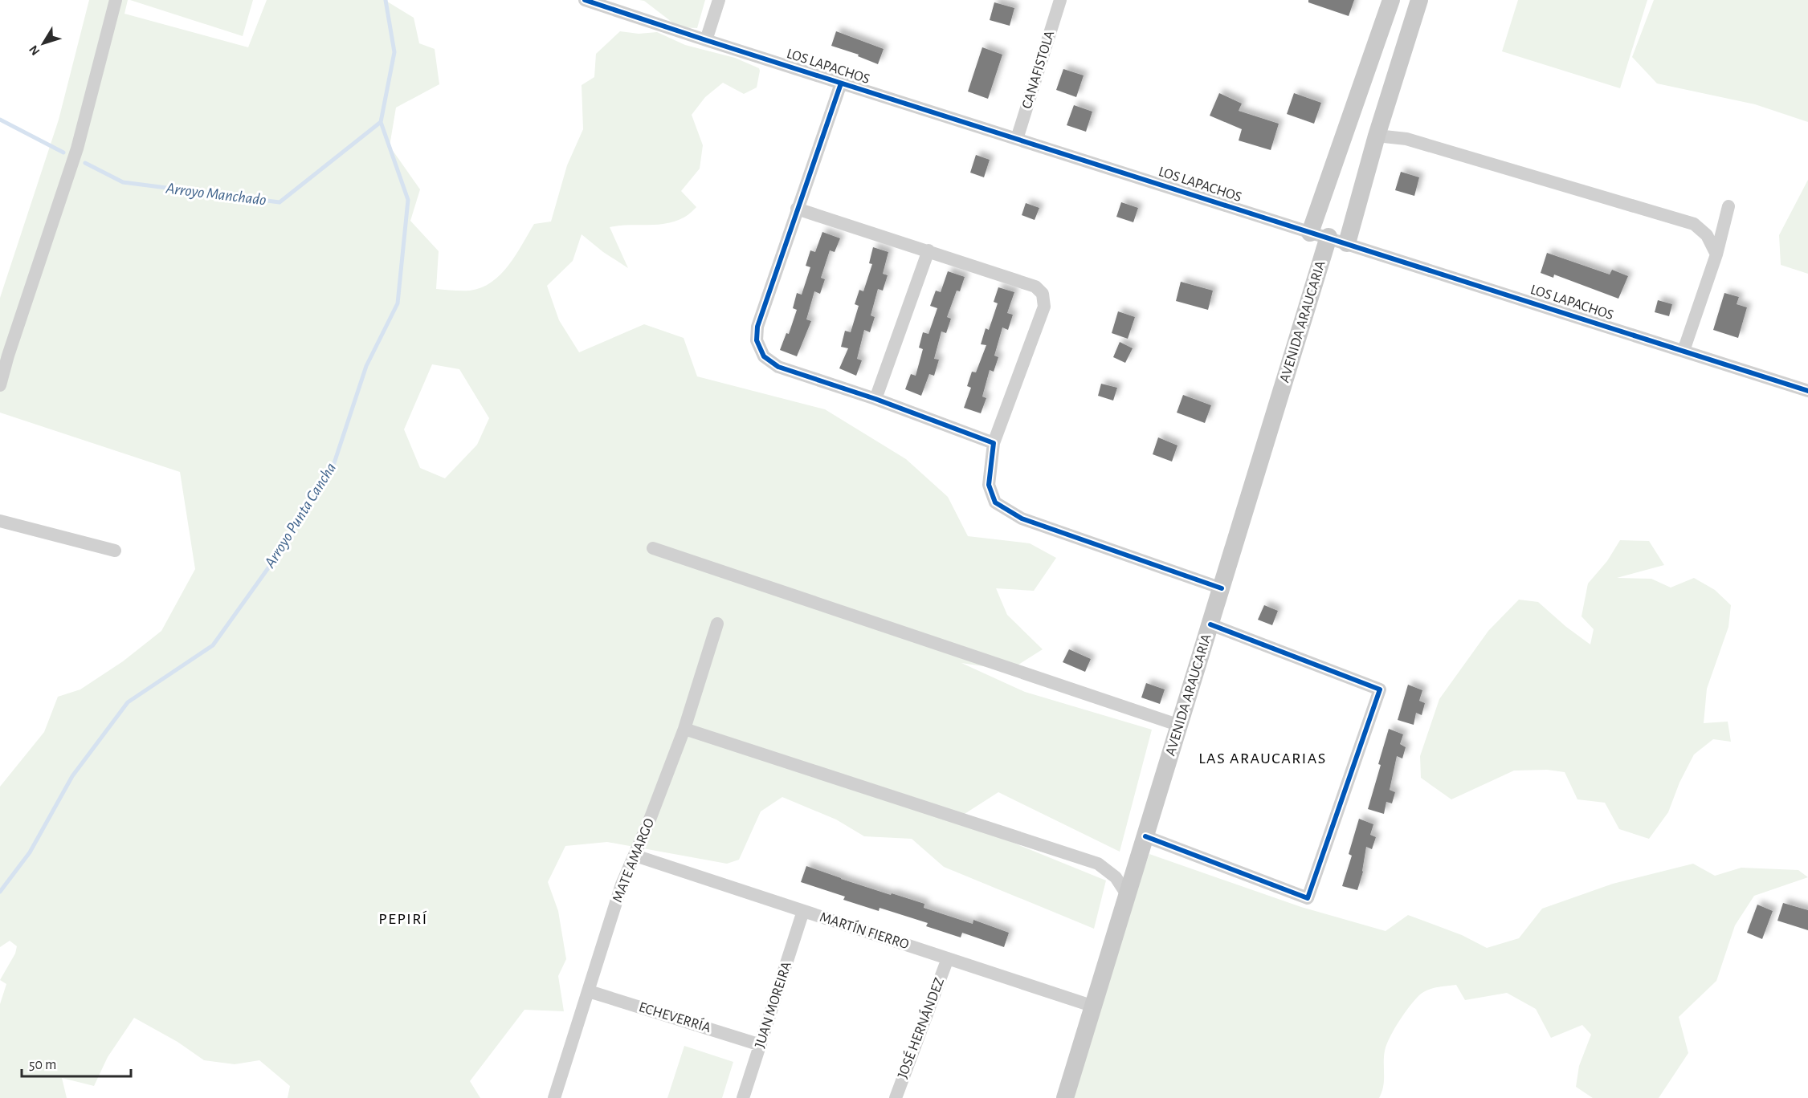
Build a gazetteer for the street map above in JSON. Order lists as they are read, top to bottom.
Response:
{
  "streets": {
    "main road": ["AVENIDA ARAUCARIA"],
    "street": [
      "LOS LAPACHOS",
      "CANAFISTOLA",
      "MATE AMARGO",
      "MARTÍN FIERRO",
      "JUAN MOREIRA",
      "ECHEVERRÍA",
      "JOSÉ HERNÁNDEZ"
    ]
  },
  "crossings": [
    ["LOS LAPACHOS", "CANAFISTOLA"],
    ["LOS LAPACHOS", "AVENIDA ARAUCARIA"],
    ["AVENIDA ARAUCARIA", "MARTÍN FIERRO"],
    ["MATE AMARGO", "MARTÍN FIERRO"],
    ["MATE AMARGO", "ECHEVERRÍA"],
    ["MARTÍN FIERRO", "JUAN MOREIRA"],
    ["MARTÍN FIERRO", "JOSÉ HERNÁNDEZ"],
    ["JUAN MOREIRA", "ECHEVERRÍA"]
  ],
  "districts": ["LAS ARAUCARIAS", "PEPIRÍ"],
  "water": ["Arroyo Manchado", "Arroyo Punta Cancha"],
  "scale_bar": "50 m",
  "north": "bottom left"
}
